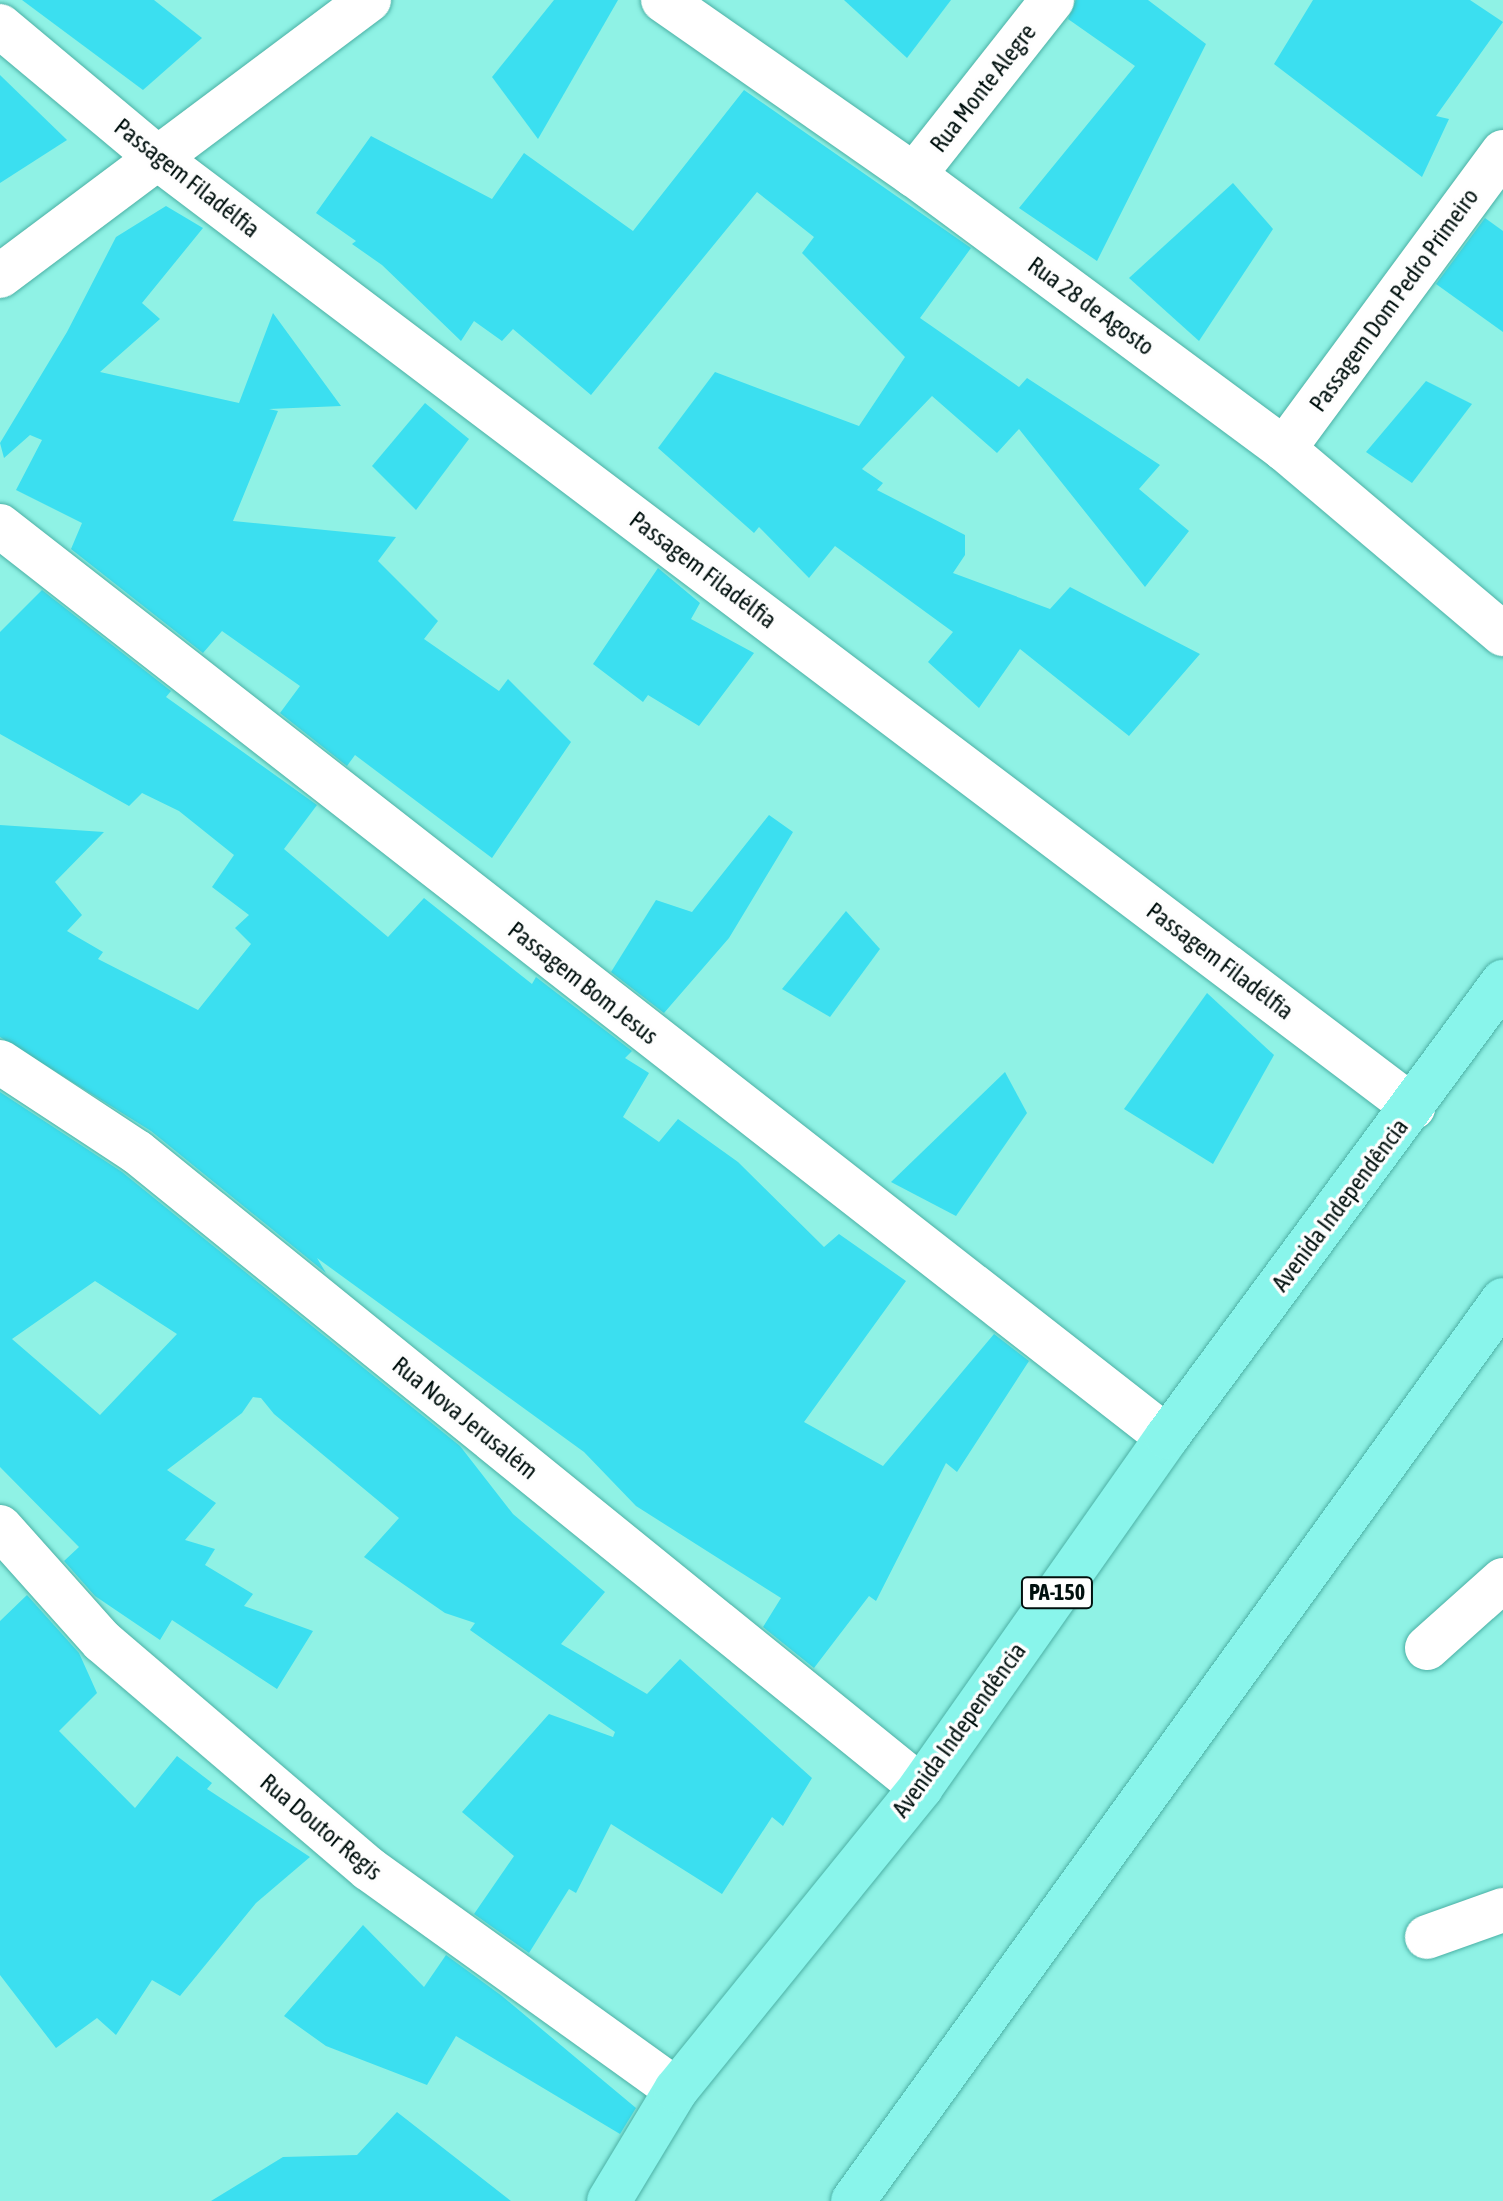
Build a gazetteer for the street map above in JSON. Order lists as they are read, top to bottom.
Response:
{
  "streets": {
    "main road": ["Avenida Independência", "PA-150"],
    "street": [
      "Rua Monte Alegre",
      "Passagem Filadélfia",
      "Passagem Dom Pedro Primeiro",
      "Rua 28 de Agosto",
      "Passagem Bom Jesus",
      "Rua Nova Jerusalém",
      "Rua Doutor Regis"
    ]
  },
  "crossings": [
    ["Rua Monte Alegre", "Rua 28 de Agosto"],
    ["Passagem Filadélfia", "Avenida Independência"],
    ["Passagem Dom Pedro Primeiro", "Rua 28 de Agosto"],
    ["Passagem Bom Jesus", "Avenida Independência"],
    ["Avenida Independência", "Rua Nova Jerusalém"],
    ["Avenida Independência", "Rua Doutor Regis"]
  ]
}
